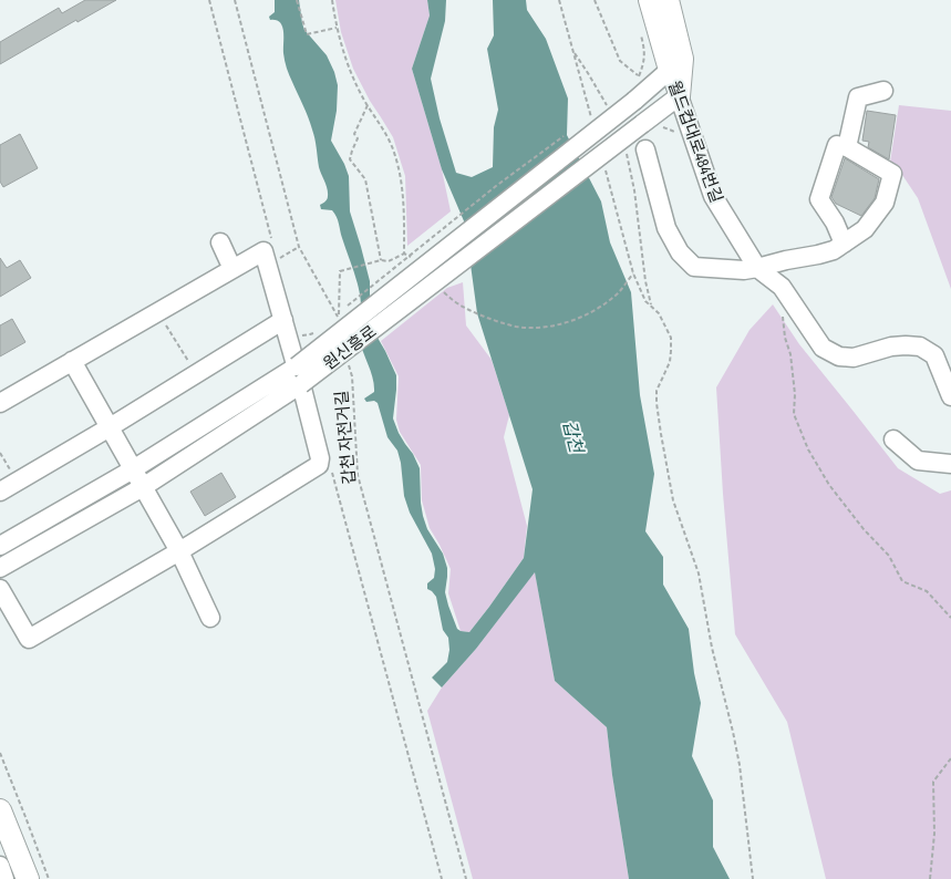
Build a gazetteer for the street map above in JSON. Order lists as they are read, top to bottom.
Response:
{
  "streets": {
    "street": ["월드컵대로484번길", "원신흥로"],
    "path": ["갑천 자전거길"]
  },
  "crossings": [
    ["월드컵대로484번길", "원신흥로"]
  ],
  "water": ["갑천"]
}
